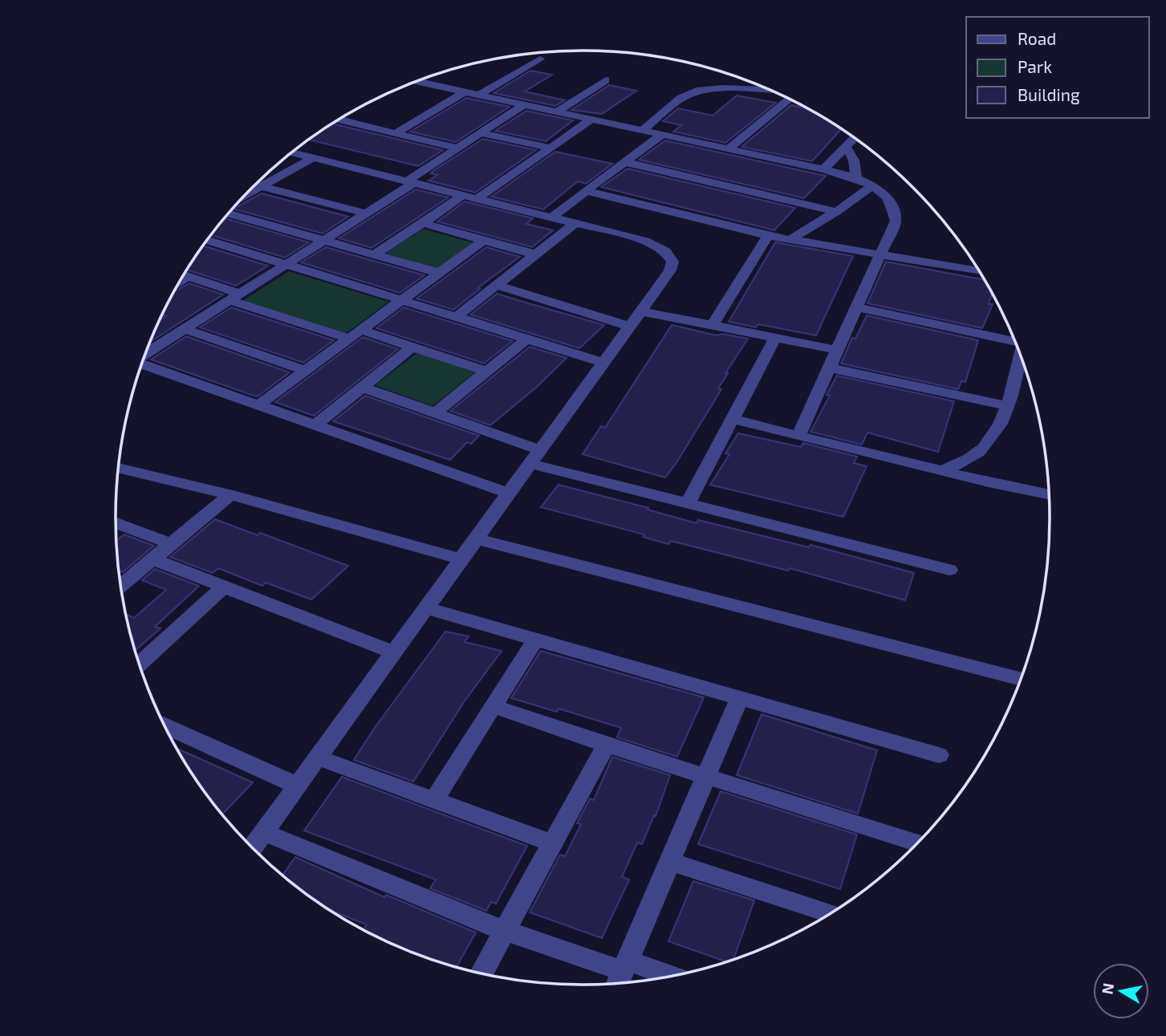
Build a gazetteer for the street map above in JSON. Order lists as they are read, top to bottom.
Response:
{
  "legend": ["Road", "Park", "Building"],
  "north": "left"
}
